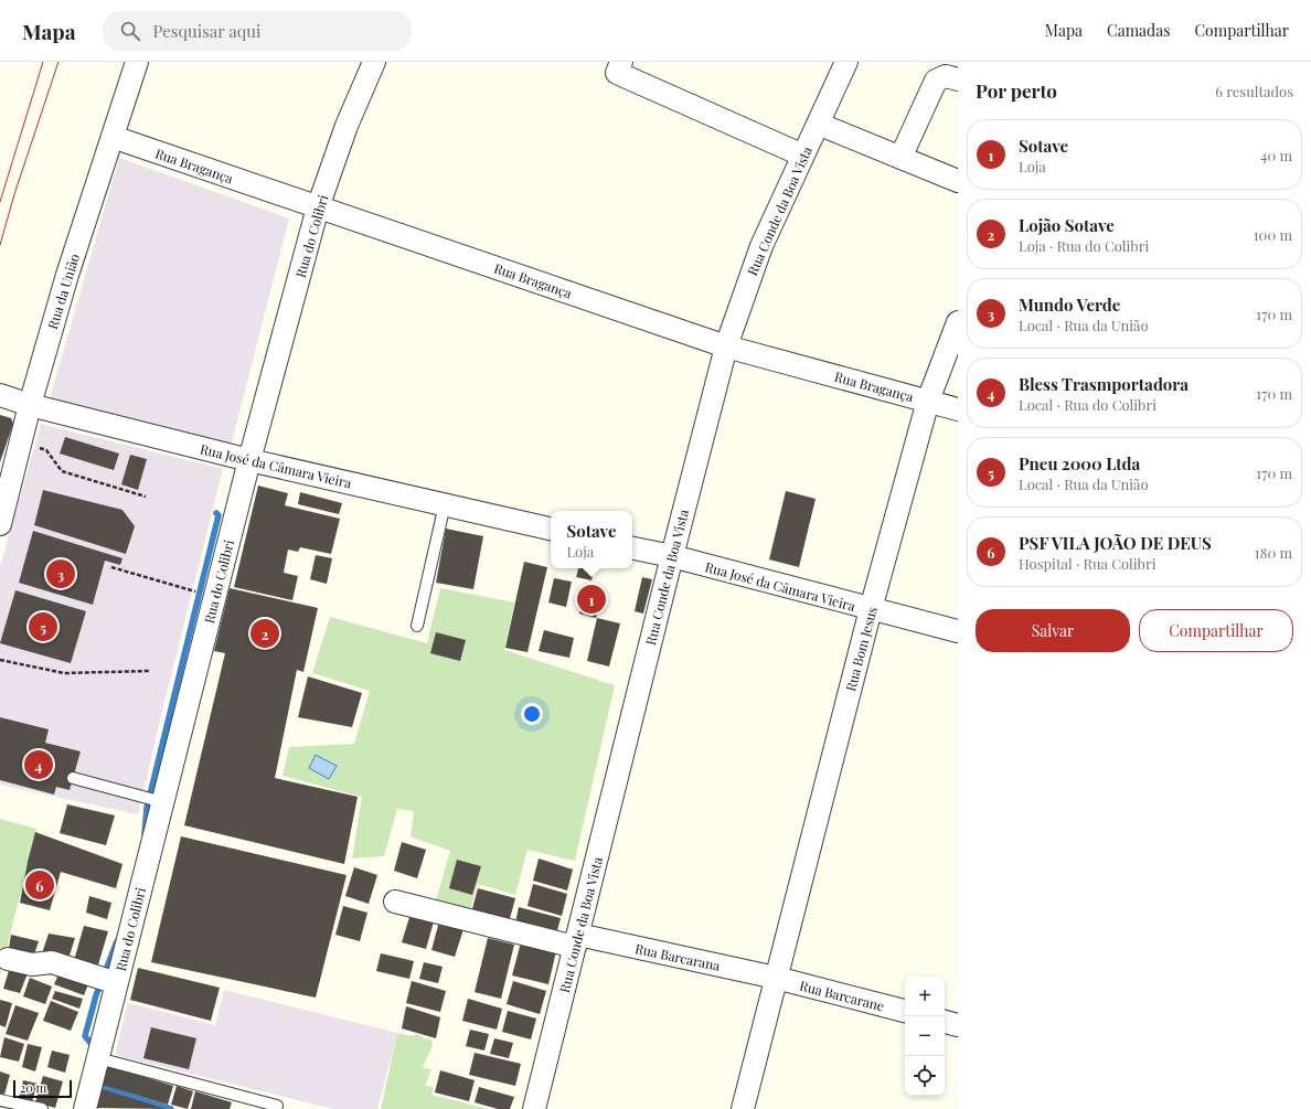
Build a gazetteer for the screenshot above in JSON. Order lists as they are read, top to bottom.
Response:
{
  "streets": {
    "street": [
      "Rua Bragança",
      "Rua Conde da Boa Vista",
      "Rua do Colibri",
      "Rua da União",
      "Rua José da Câmara Vieira",
      "Rua Bom Jesus",
      "Rua Barcarana",
      "Rua Barcarane"
    ]
  },
  "crossings": [
    ["Rua Bragança", "Rua Conde da Boa Vista"],
    ["Rua Bragança", "Rua do Colibri"],
    ["Rua Bragança", "Rua da União"],
    ["Rua Bragança", "Rua Bom Jesus"],
    ["Rua Conde da Boa Vista", "Rua José da Câmara Vieira"],
    ["Rua Conde da Boa Vista", "Rua Barcarana"],
    ["Rua do Colibri", "Rua José da Câmara Vieira"],
    ["Rua da União", "Rua José da Câmara Vieira"],
    ["Rua José da Câmara Vieira", "Rua Bom Jesus"],
    ["Rua Bom Jesus", "Rua Barcarana"],
    ["Rua Bom Jesus", "Rua Barcarane"],
    ["Rua Barcarana", "Rua Barcarane"]
  ],
  "scale_bar": "20 m",
  "page": {
    "header": "Mapa",
    "search": "Pesquisar aqui",
    "nav": ["Mapa", "Camadas", "Compartilhar"],
    "heading": ["Por perto", "6 resultados"],
    "list": [
      {
        "mark": "1",
        "name": "Sotave",
        "note": "Loja",
        "value": "40 m"
      },
      {
        "mark": "2",
        "name": "Lojão Sotave",
        "note": "Loja · Rua do Colibri",
        "value": "100 m"
      },
      {
        "mark": "3",
        "name": "Mundo Verde",
        "note": "Local · Rua da União",
        "value": "170 m"
      },
      {
        "mark": "4",
        "name": "Bless Trasmportadora",
        "note": "Local · Rua do Colibri",
        "value": "170 m"
      },
      {
        "mark": "5",
        "name": "Pneu 2000 Ltda",
        "note": "Local · Rua da União",
        "value": "170 m"
      },
      {
        "mark": "6",
        "name": "PSF VILA JOÃO DE DEUS",
        "note": "Hospital · Rua Colibri",
        "value": "180 m"
      }
    ],
    "popup": ["Sotave", "Loja"],
    "pins": [
      "3",
      "1",
      "5",
      "2",
      "4",
      "6"
    ],
    "buttons": ["Salvar", "Compartilhar"],
    "map_buttons": ["+", "−"],
    "scale": "20 m"
  }
}
